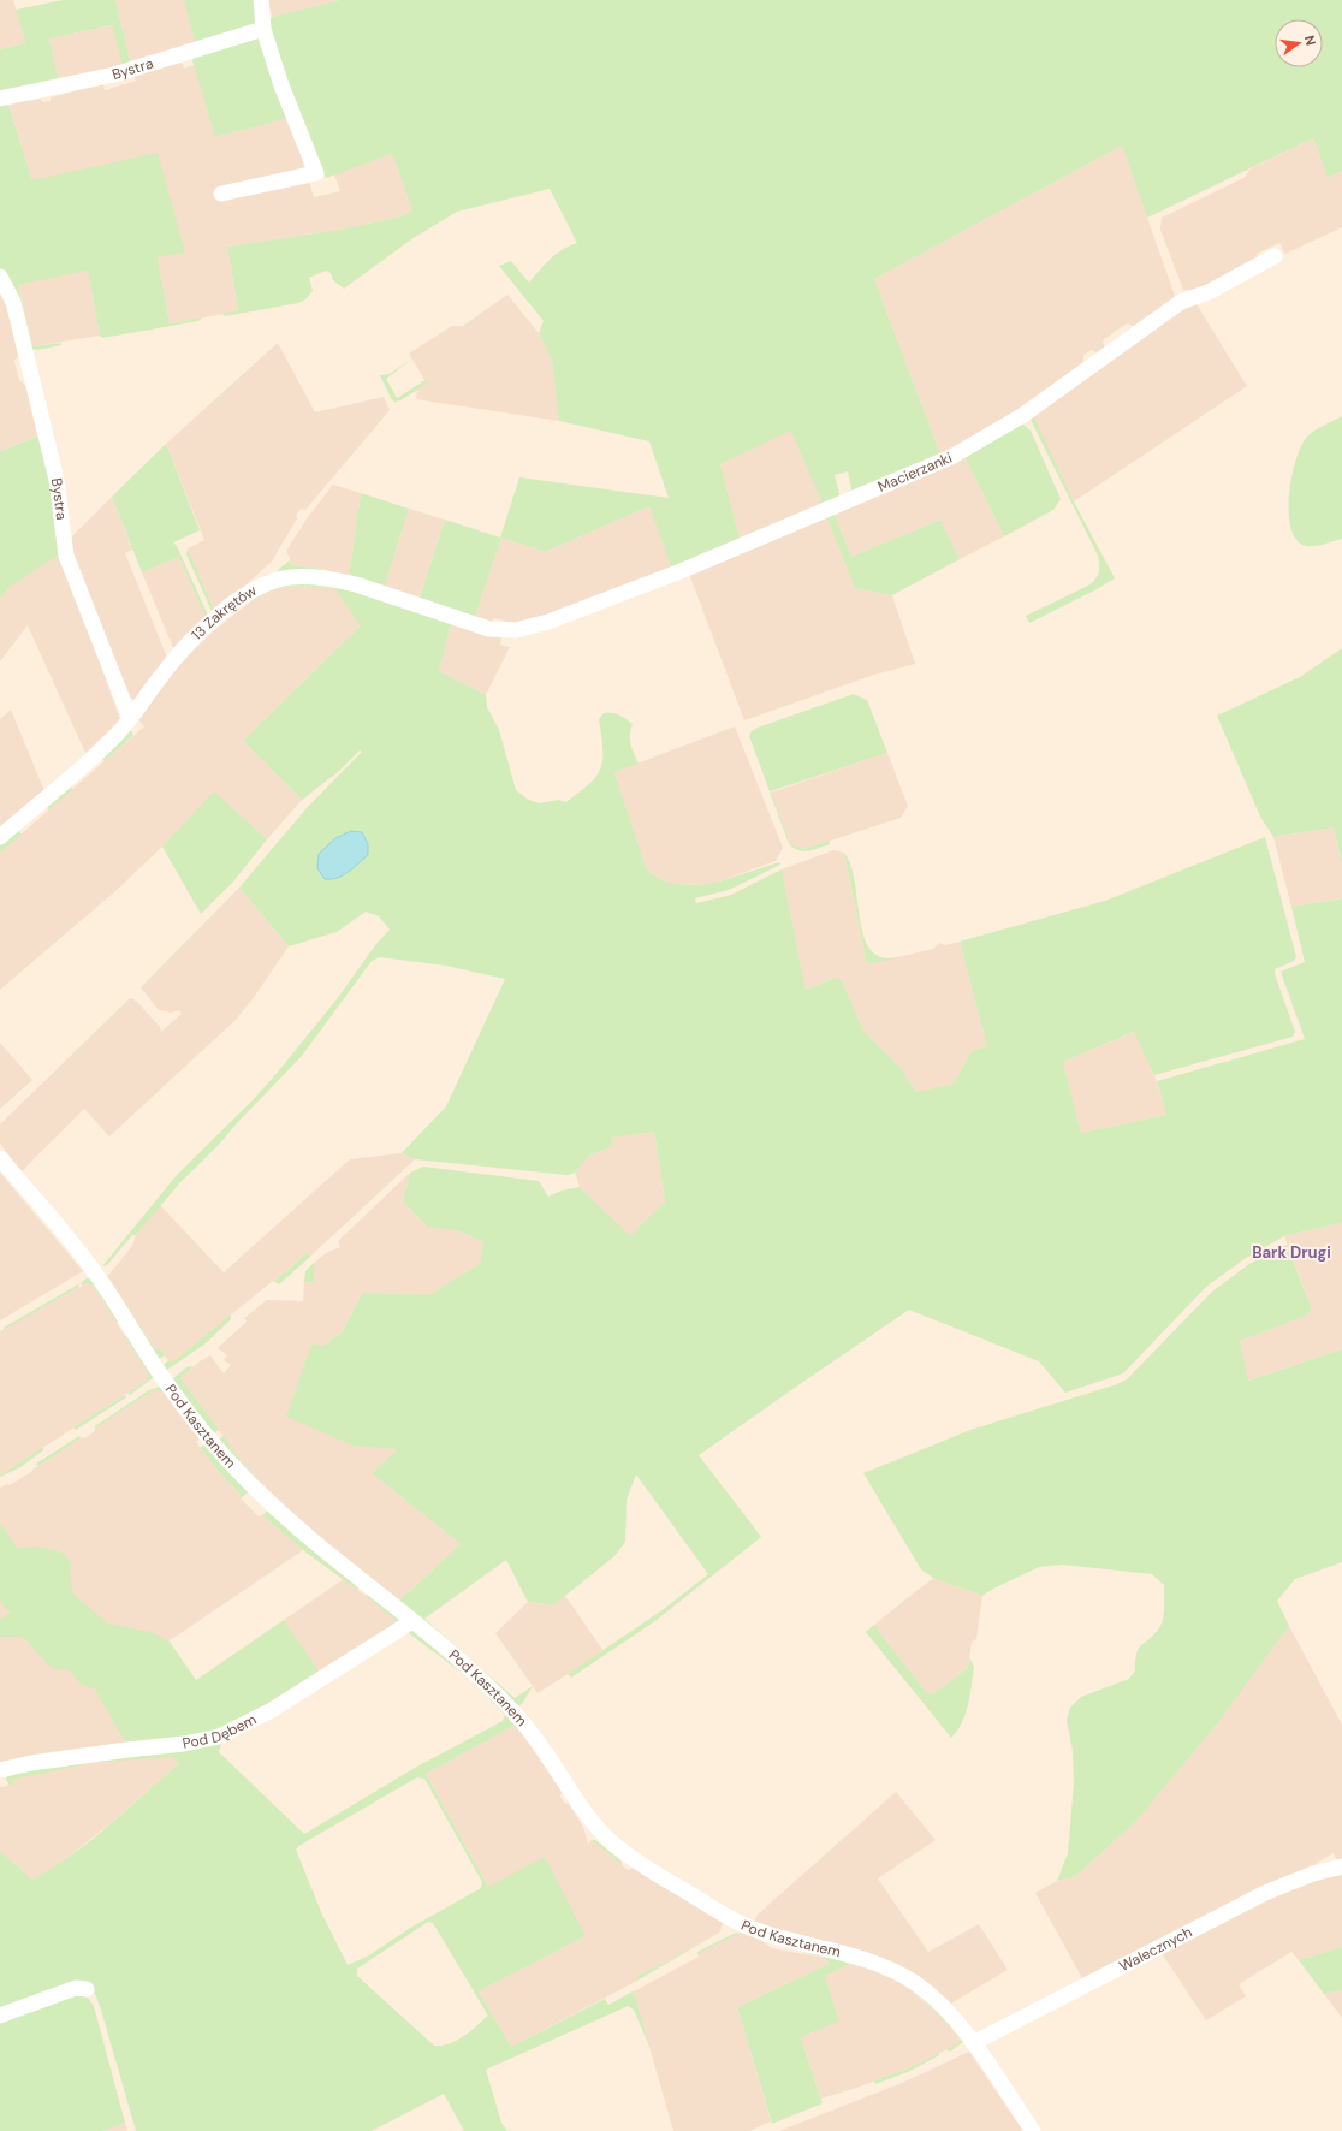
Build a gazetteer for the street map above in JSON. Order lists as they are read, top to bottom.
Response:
{
  "streets": {
    "street": [
      "Bystra",
      "Macierzanki",
      "13 Zakrętów",
      "Pod Kasztanem",
      "Pod Dębem",
      "Walecznych"
    ]
  },
  "crossings": [
    ["Bystra", "13 Zakrętów"],
    ["Macierzanki", "13 Zakrętów"],
    ["Pod Kasztanem", "Pod Dębem"],
    ["Pod Kasztanem", "Walecznych"]
  ],
  "districts": ["Bark Drugi"],
  "north": "right"
}
